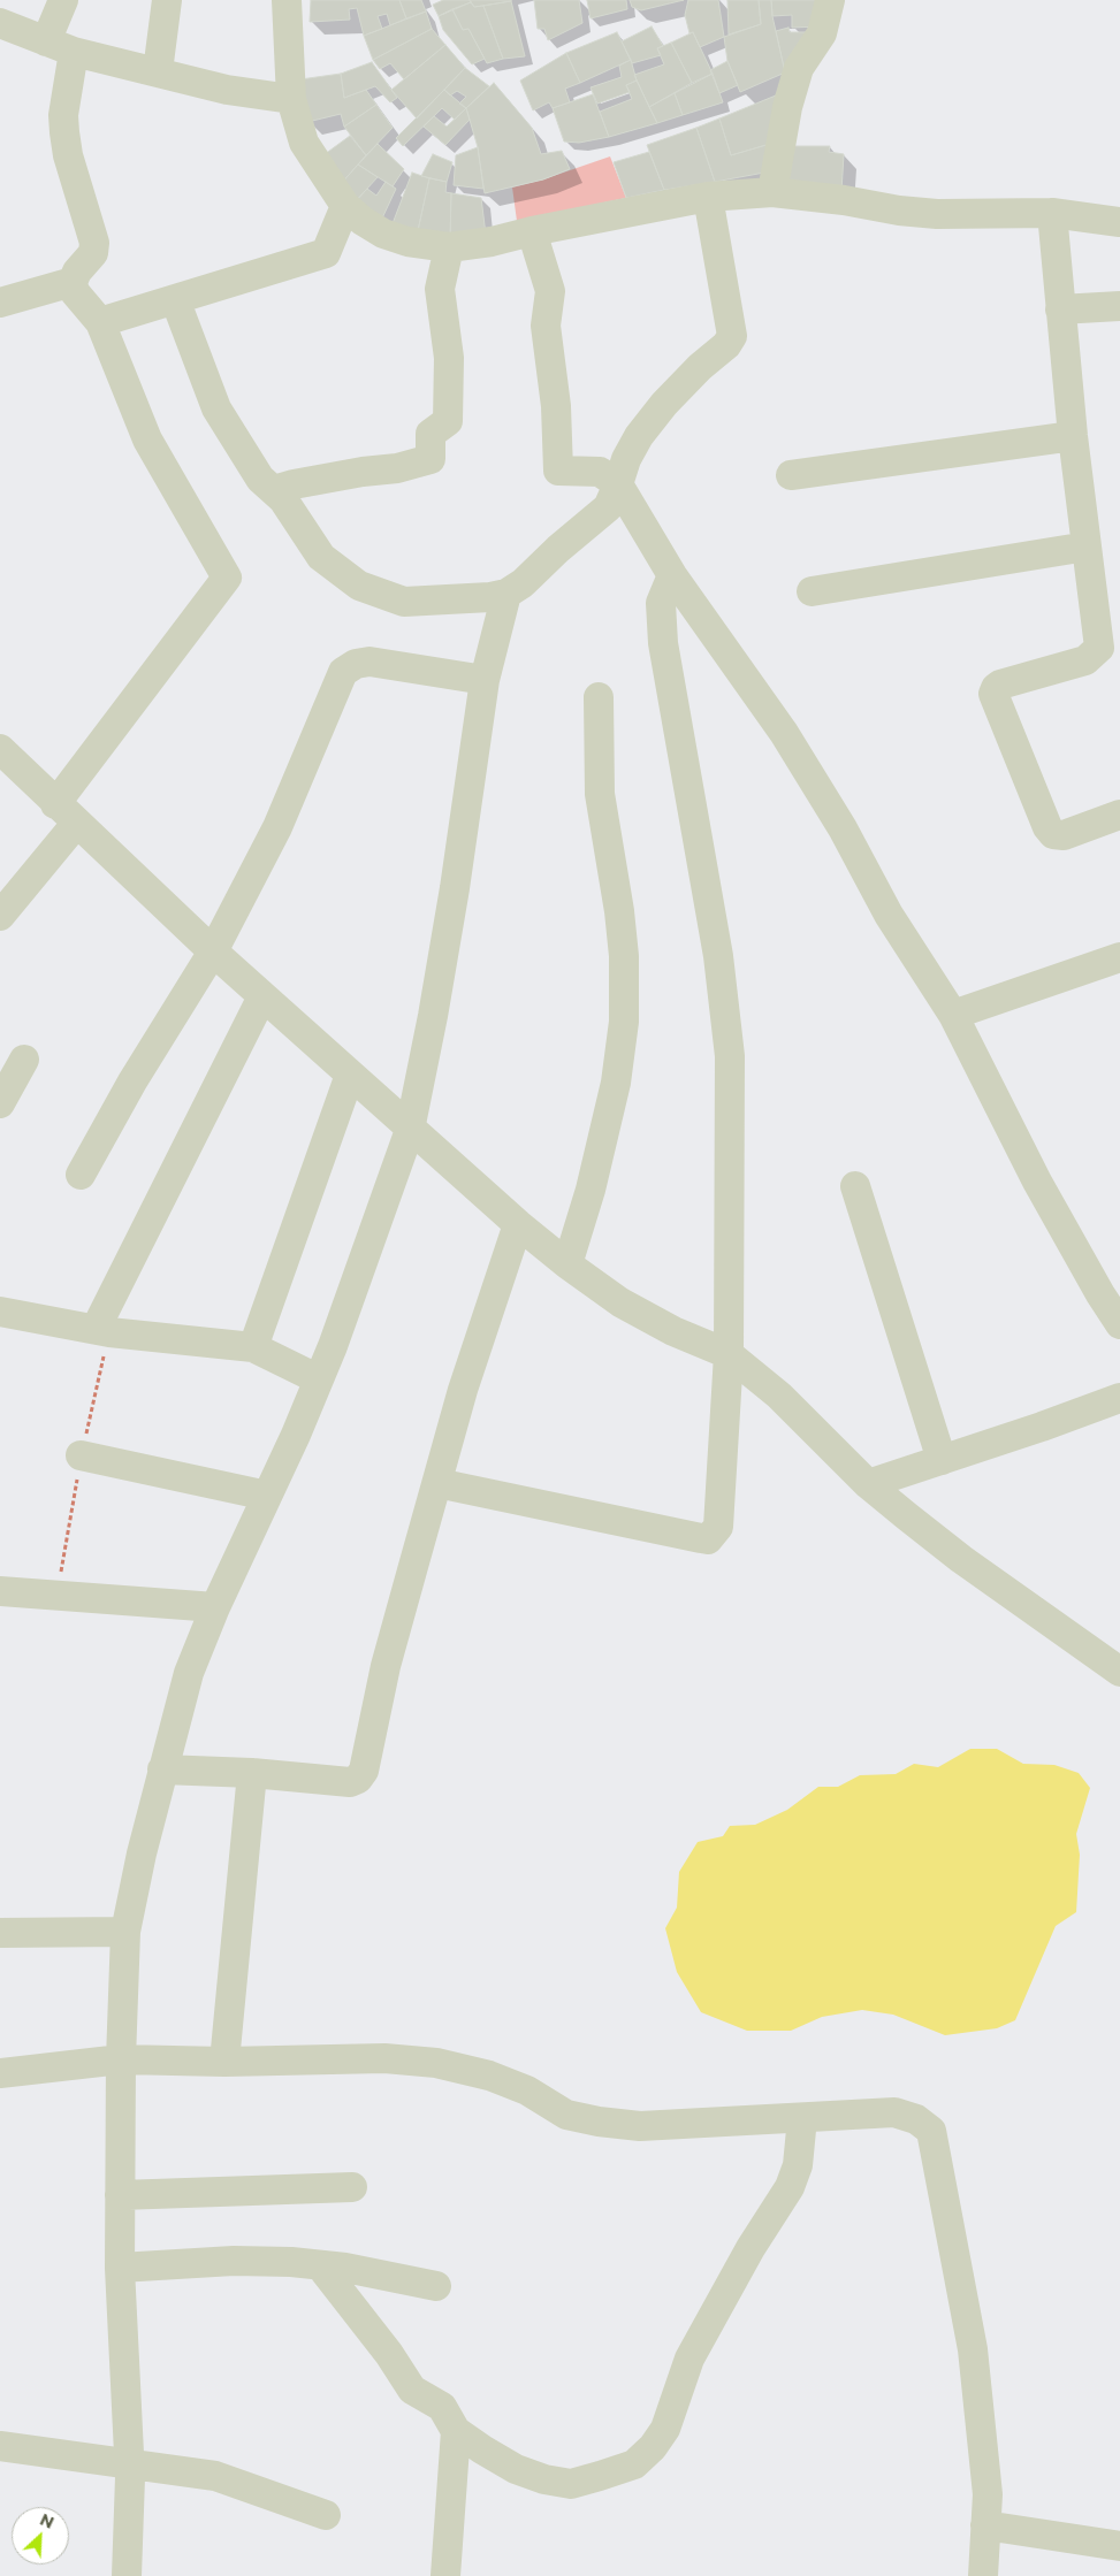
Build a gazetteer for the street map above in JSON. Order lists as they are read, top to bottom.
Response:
{
  "north": "top right"
}
